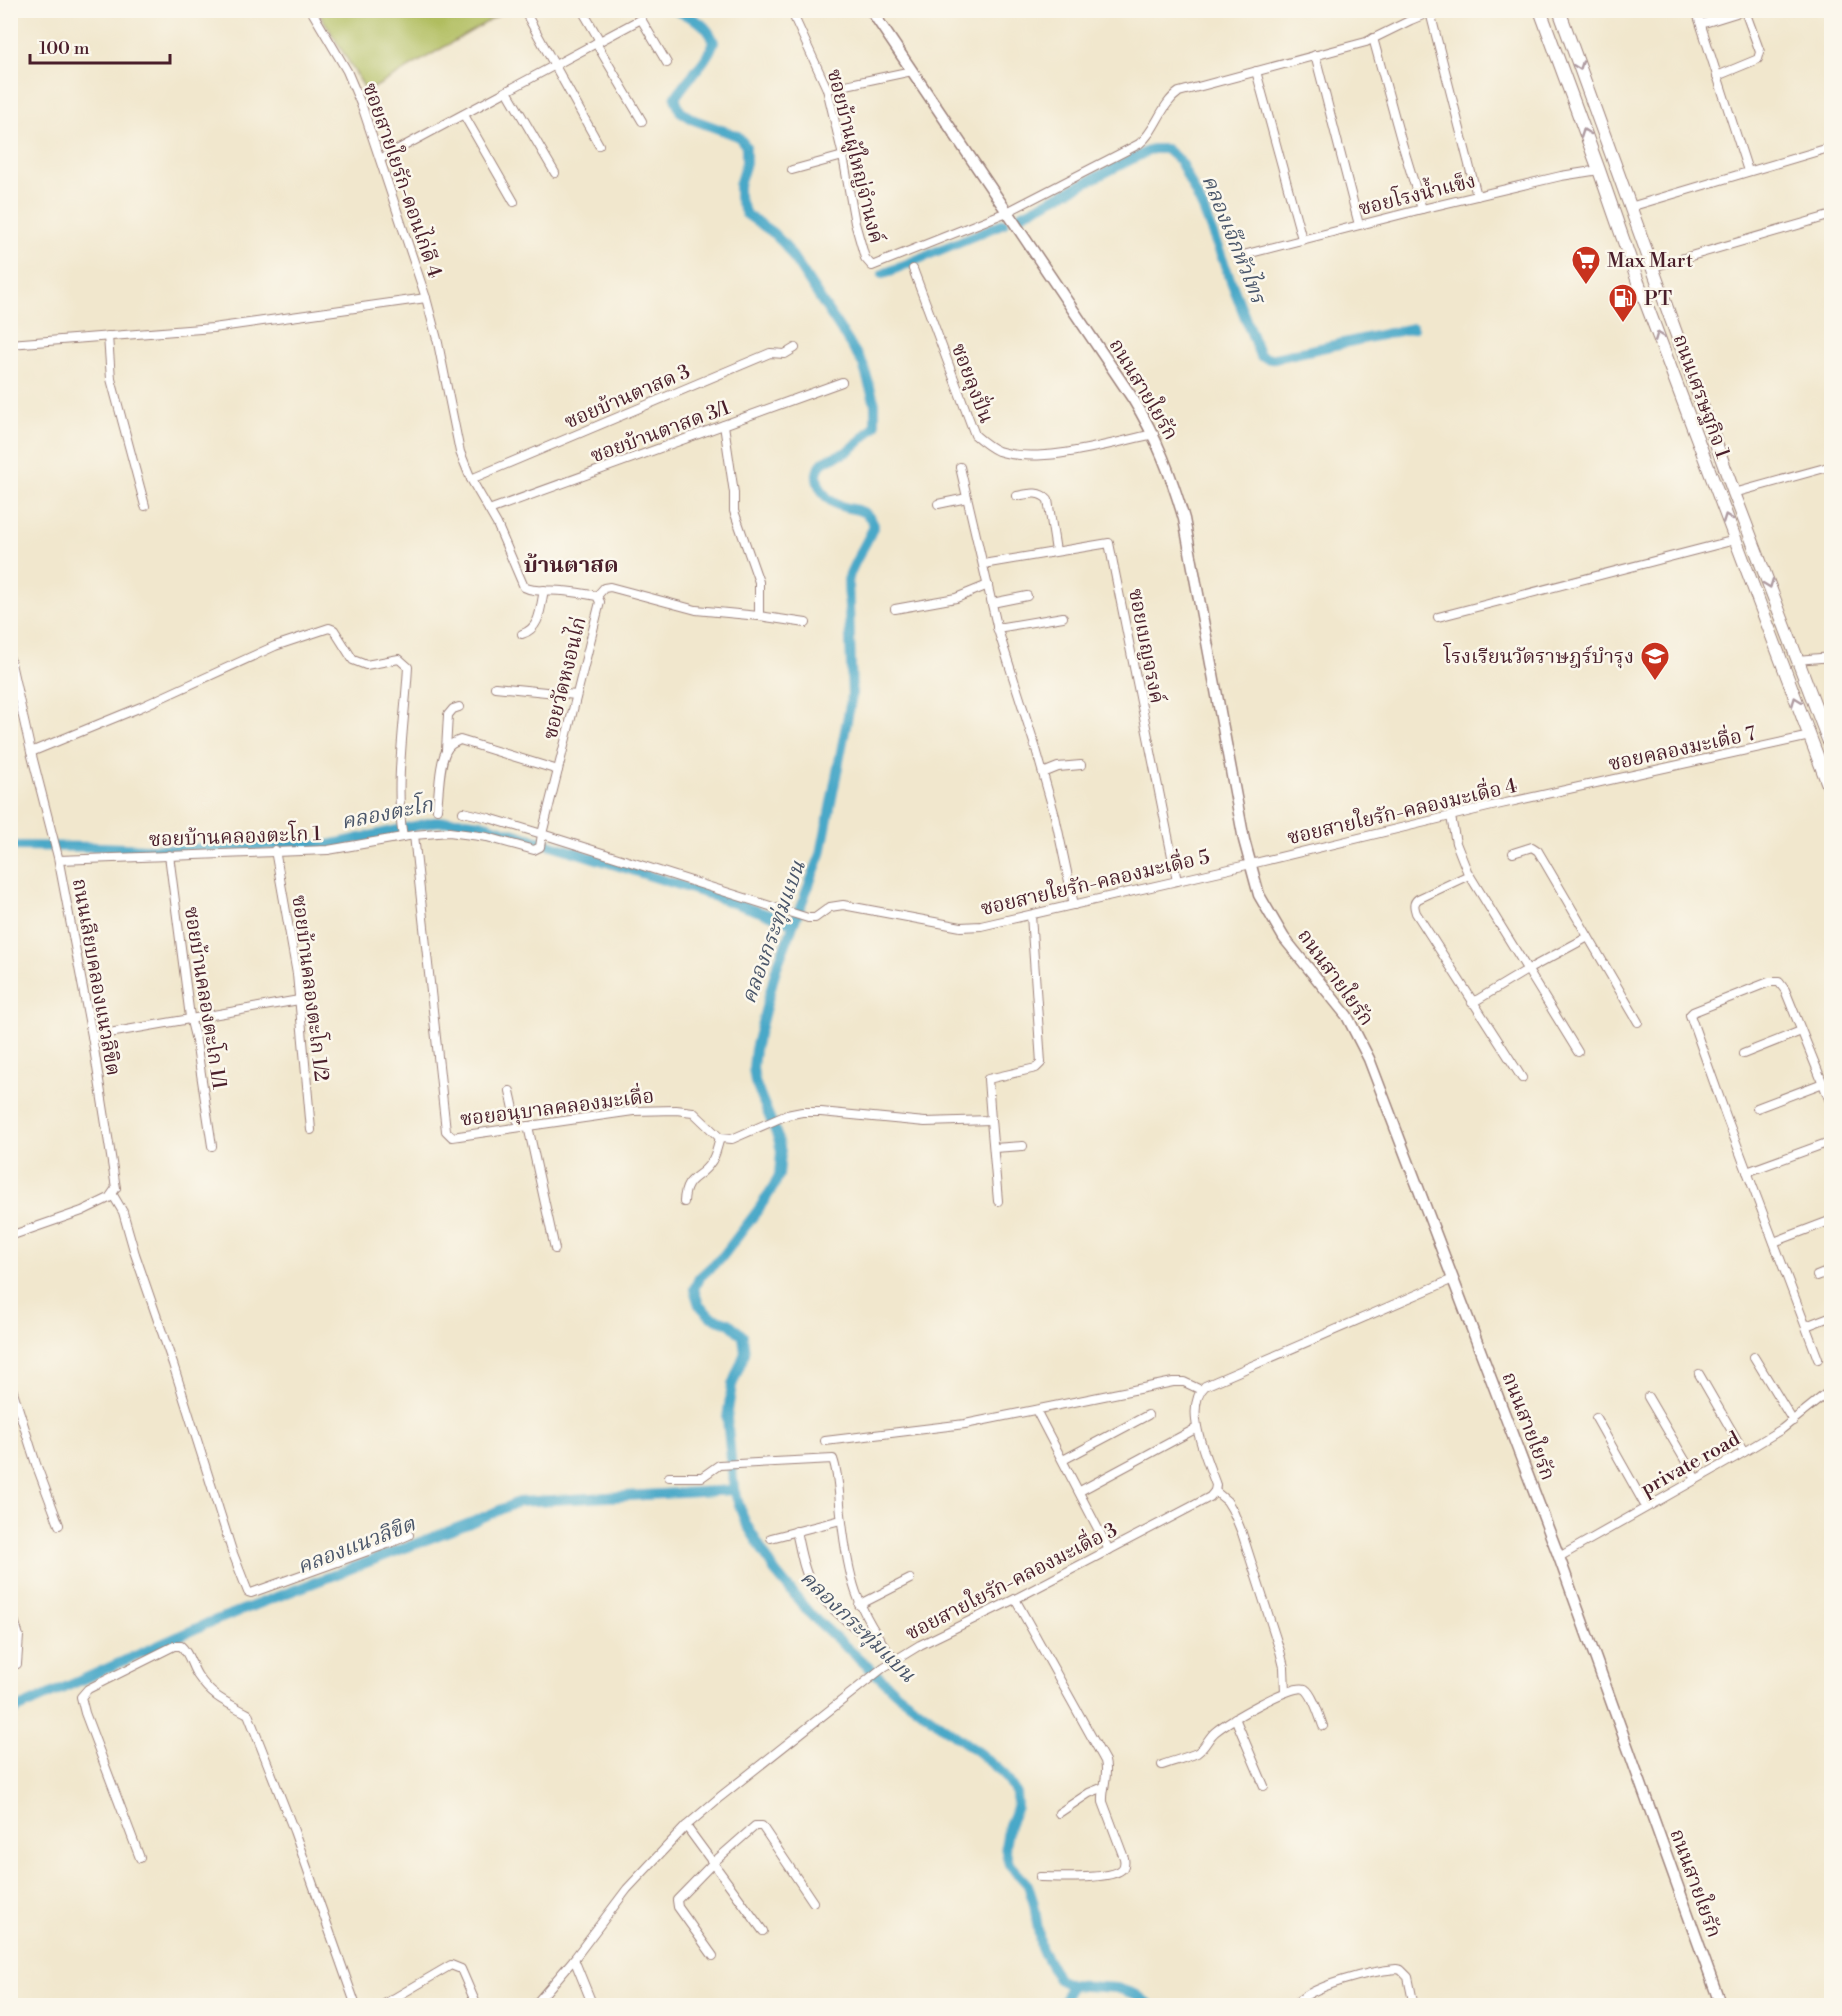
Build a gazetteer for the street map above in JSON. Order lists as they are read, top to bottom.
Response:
{
  "streets": {
    "main road": ["ถนนเศรษฐกิจ 1"],
    "street": [
      "ซอยบ้านผู้ใหญ่จำนงค์",
      "ซอยสายใยรัก-ดอนไก่ดี 4",
      "ซอยโรงน้ำแข็ง",
      "ซอยลุงปั่น",
      "ถนนสายใยรัก",
      "ซอยบ้านตาสด 3",
      "ซอยบ้านตาสด 3/1",
      "ซอยเบญจรงค์",
      "ซอยวัดหงอนไก่",
      "ซอยคลองมะเดื่อ 7",
      "ซอยสายใยรัก-คลองมะเดื่อ 4",
      "ซอยบ้านคลองตะโก 1",
      "ซอยสายใยรัก-คลองมะเดื่อ 5",
      "ถนนเลียบคลองแนวลิขิต",
      "ซอยบ้านคลองตะโก 1/2",
      "ซอยบ้านคลองตะโก 1/1",
      "ซอยอนุบาลคลองมะเดื่อ",
      "private road",
      "ซอยสายใยรัก-คลองมะเดื่อ 3"
    ]
  },
  "crossings": [
    ["ซอยบ้านผู้ใหญ่จำนงค์", "ถนนสายใยรัก"],
    ["ซอยสายใยรัก-ดอนไก่ดี 4", "ซอยวัดหงอนไก่"],
    ["ซอยโรงน้ำแข็ง", "ถนนเศรษฐกิจ 1"],
    ["ซอยลุงปั่น", "ถนนสายใยรัก"],
    ["ถนนสายใยรัก", "ซอยสายใยรัก-คลองมะเดื่อ 4"],
    ["ถนนสายใยรัก", "ซอยสายใยรัก-คลองมะเดื่อ 5"],
    ["ถนนสายใยรัก", "private road"],
    ["ซอยบ้านตาสด 3", "ซอยวัดหงอนไก่"],
    ["ถนนเศรษฐกิจ 1", "ซอยคลองมะเดื่อ 7"],
    ["ซอยบ้านตาสด 3/1", "ซอยวัดหงอนไก่"],
    ["ซอยเบญจรงค์", "ซอยสายใยรัก-คลองมะเดื่อ 5"],
    ["ซอยวัดหงอนไก่", "ซอยบ้านคลองตะโก 1"],
    ["ซอยวัดหงอนไก่", "ซอยสายใยรัก-คลองมะเดื่อ 5"],
    ["ซอยคลองมะเดื่อ 7", "ซอยสายใยรัก-คลองมะเดื่อ 4"],
    ["ซอยสายใยรัก-คลองมะเดื่อ 4", "ซอยสายใยรัก-คลองมะเดื่อ 5"],
    ["ซอยบ้านคลองตะโก 1", "ซอยสายใยรัก-คลองมะเดื่อ 5"],
    ["ซอยบ้านคลองตะโก 1", "ถนนเลียบคลองแนวลิขิต"],
    ["ซอยบ้านคลองตะโก 1", "ซอยบ้านคลองตะโก 1/2"],
    ["ซอยบ้านคลองตะโก 1", "ซอยบ้านคลองตะโก 1/1"],
    ["ซอยบ้านคลองตะโก 1", "ซอยอนุบาลคลองมะเดื่อ"]
  ],
  "districts": ["บ้านตาสด"],
  "water": [
    "คลองเจ๊กหัวไทร",
    "คลองตะโก",
    "คลองกระทุ่มแบน",
    "คลองแนวลิขิต"
  ],
  "places": {
    "supermarket": ["Max Mart"],
    "fuel station": ["PT"],
    "school or university": ["โรงเรียนวัดราษฎร์บํารุง"]
  },
  "scale_bar": "100 m"
}
